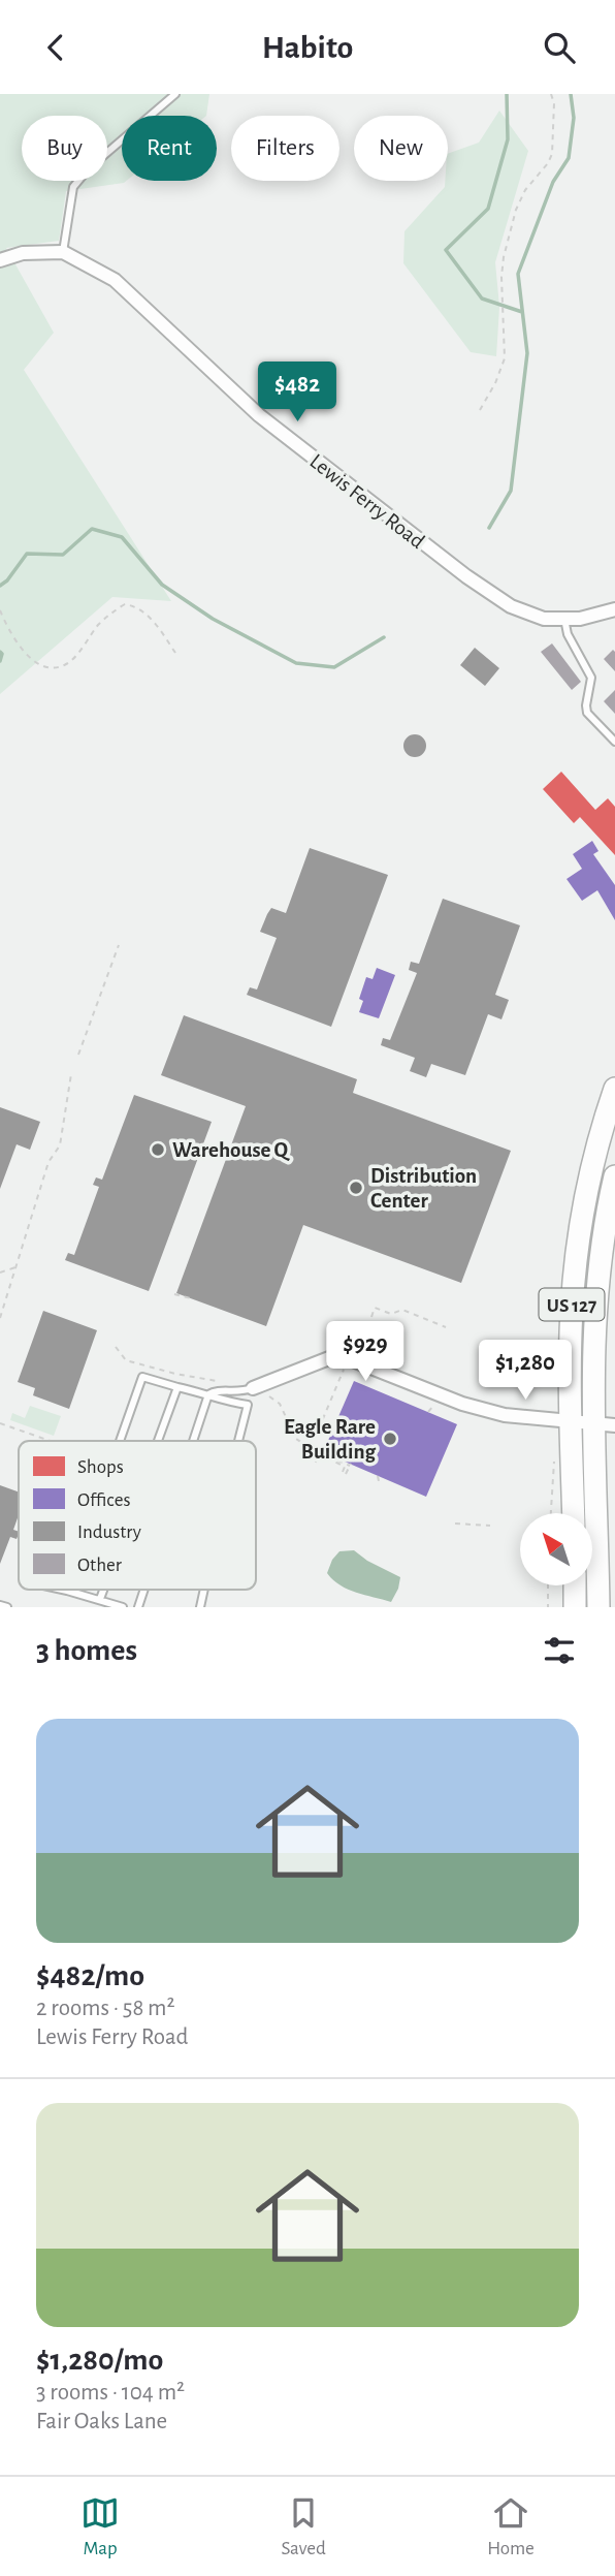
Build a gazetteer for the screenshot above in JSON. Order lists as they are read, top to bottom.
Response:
{
  "streets": {
    "highway": ["US 127"],
    "street": ["Lewis Ferry Road"]
  },
  "places": ["Warehouse Q", "Distribution Center", "Eagle Rare Building"],
  "legend": [
    "Shops",
    "Offices",
    "Industry",
    "Other"
  ],
  "north": "top left",
  "page": {
    "header": "Habito",
    "chip": [
      "Buy",
      "Rent",
      "Filters",
      "New"
    ],
    "price": ["$482", "$929", "$1,280"],
    "heading": "3 homes",
    "list": [
      {
        "name": "$482/mo",
        "note": "2 rooms · 58 m² · Lewis Ferry Road"
      },
      {
        "name": "$1,280/mo",
        "note": "3 rooms · 104 m² · Fair Oaks Lane"
      }
    ],
    "tabs": ["Map", "Saved", "Home"]
  }
}
